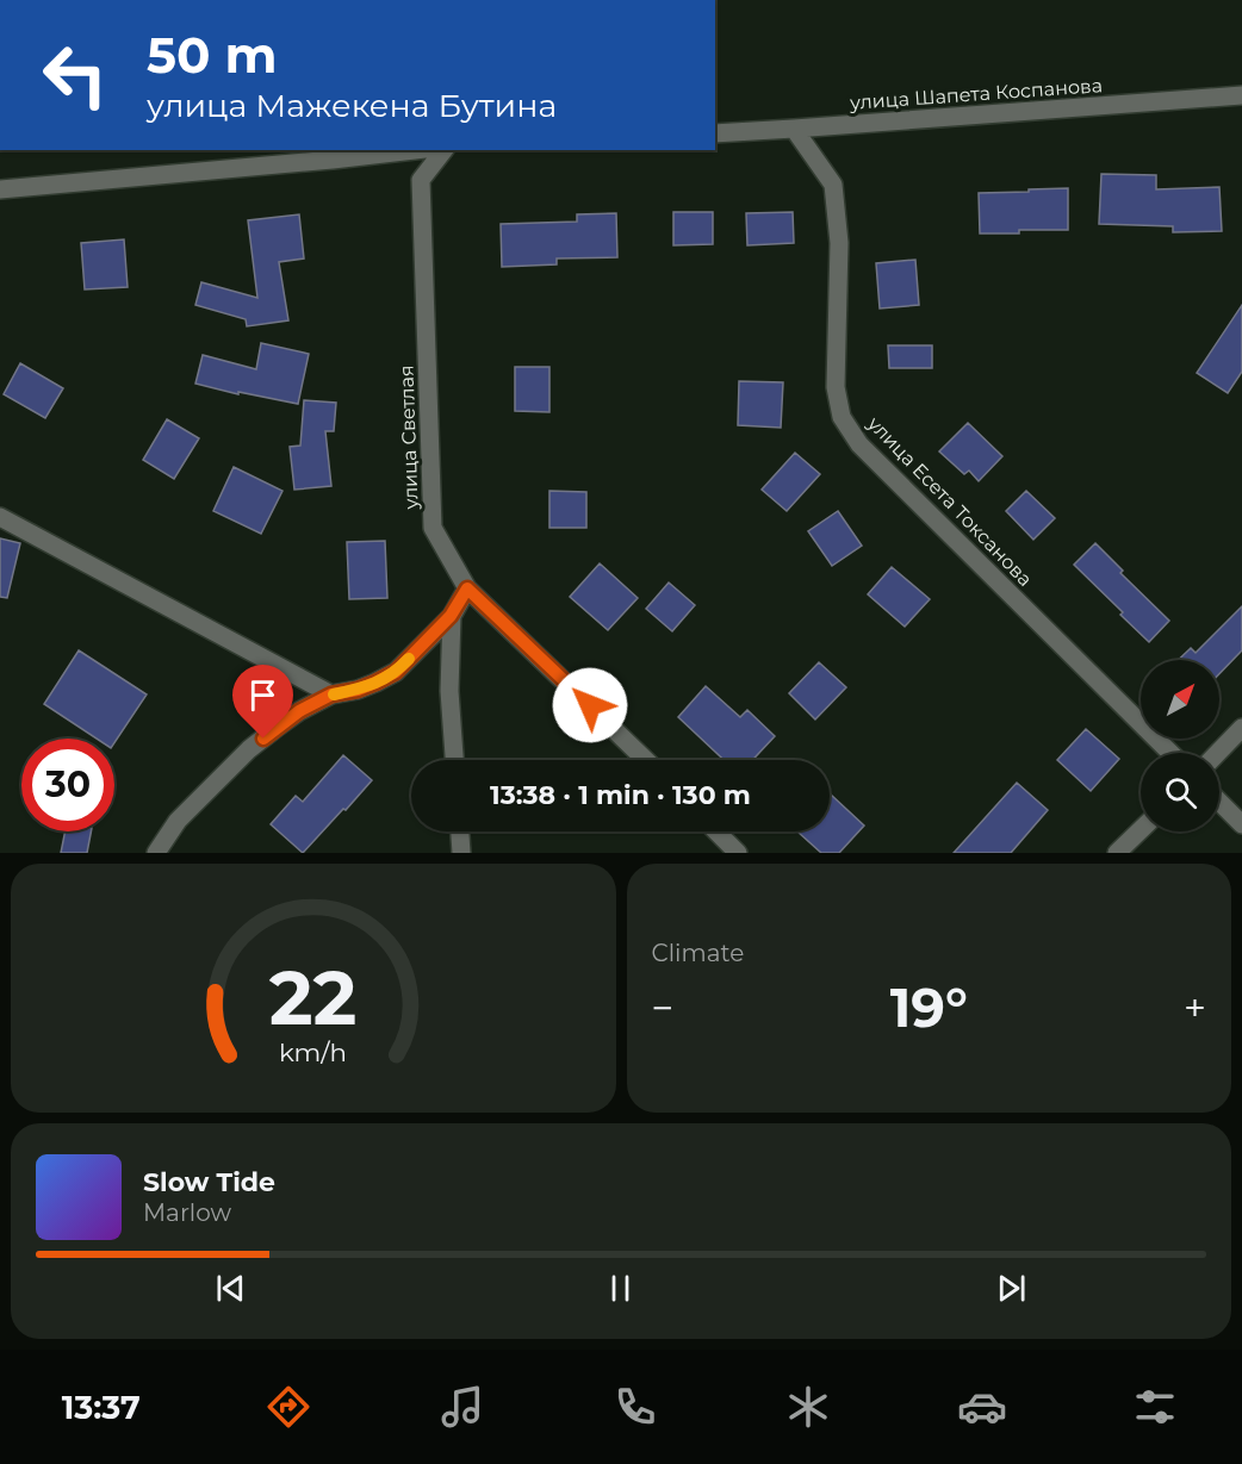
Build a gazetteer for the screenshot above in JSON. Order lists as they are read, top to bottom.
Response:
{
  "streets": {
    "street": ["улица Шапета Коспанова", "улица Светлая", "улица Есета Токсанова"]
  },
  "crossings": [
    ["улица Шапета Коспанова", "улица Есета Токсанова"]
  ],
  "north": "top right",
  "page": {
    "turn": ["50 m", "улица Мажекена Бутина"],
    "limit": "30",
    "trip": "13:38 · 1 min · 130 m",
    "tile": "Climate",
    "heat": ["−", "19°", "+"],
    "song": ["Slow Tide", "Marlow"],
    "tabs": "13:37",
    "gauge": ["22", "km/h"]
  }
}
